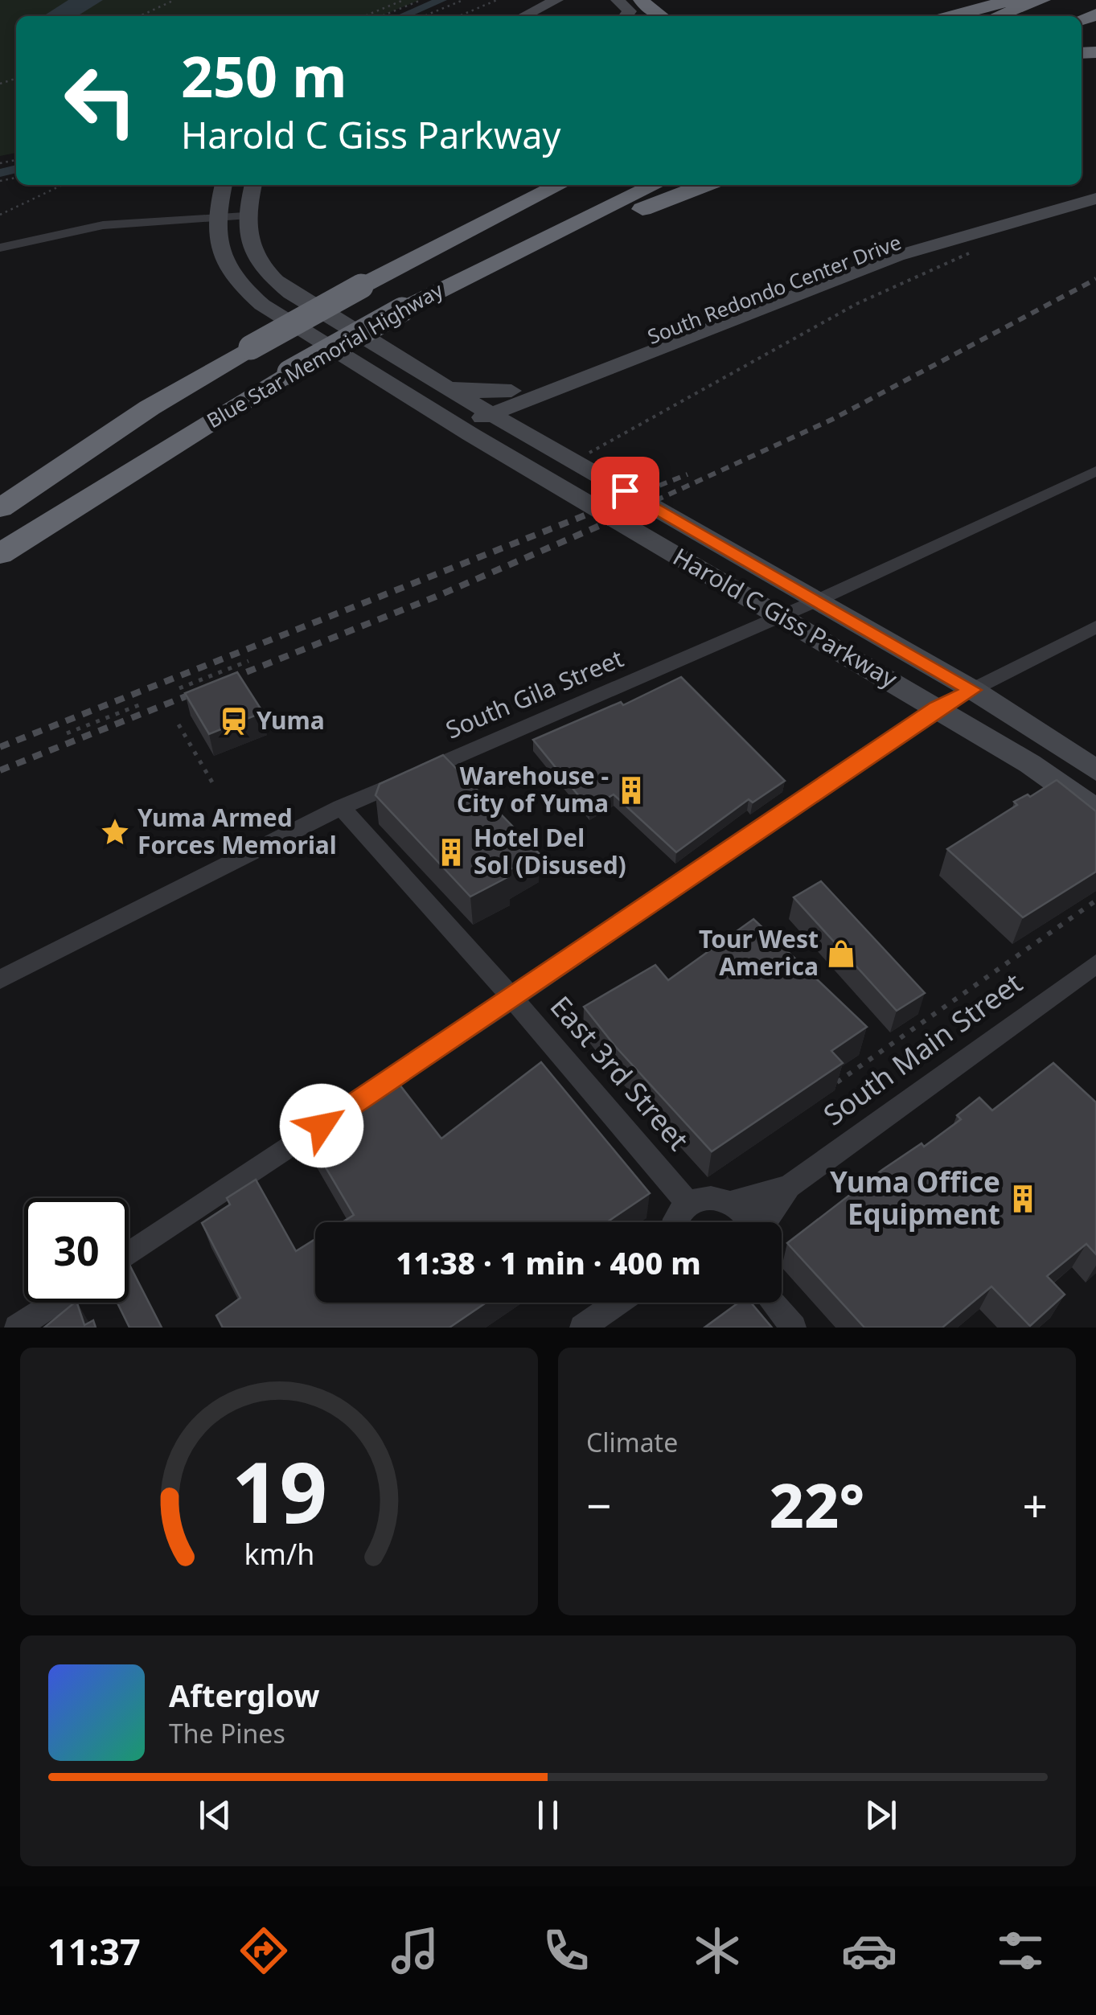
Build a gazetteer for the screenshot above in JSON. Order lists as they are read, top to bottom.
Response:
{
  "streets": {
    "highway": ["Blue Star Memorial Highway"],
    "main road": ["South Redondo Center Drive", "Harold C Giss Parkway"],
    "street": ["South Gila Street", "South Main Street", "East 3rd Street"]
  },
  "crossings": [
    ["South Redondo Center Drive", "Harold C Giss Parkway"],
    ["Harold C Giss Parkway", "South Gila Street"],
    ["South Gila Street", "East 3rd Street"],
    ["South Main Street", "East 3rd Street"]
  ],
  "places": {
    "station": ["Yuma"],
    "building": ["Warehouse - City of Yuma", "Hotel Del Sol (Disused)", "Yuma Office Equipment"],
    "place": ["Yuma Armed Forces Memorial"],
    "shop": ["Tour West America"]
  },
  "page": {
    "turn": ["250 m", "Harold C Giss Parkway"],
    "limit": "30",
    "trip": "11:38 · 1 min · 400 m",
    "tile": "Climate",
    "heat": ["−", "22°", "+"],
    "song": ["Afterglow", "The Pines"],
    "tabs": "11:37",
    "gauge": ["19", "km/h"]
  }
}
